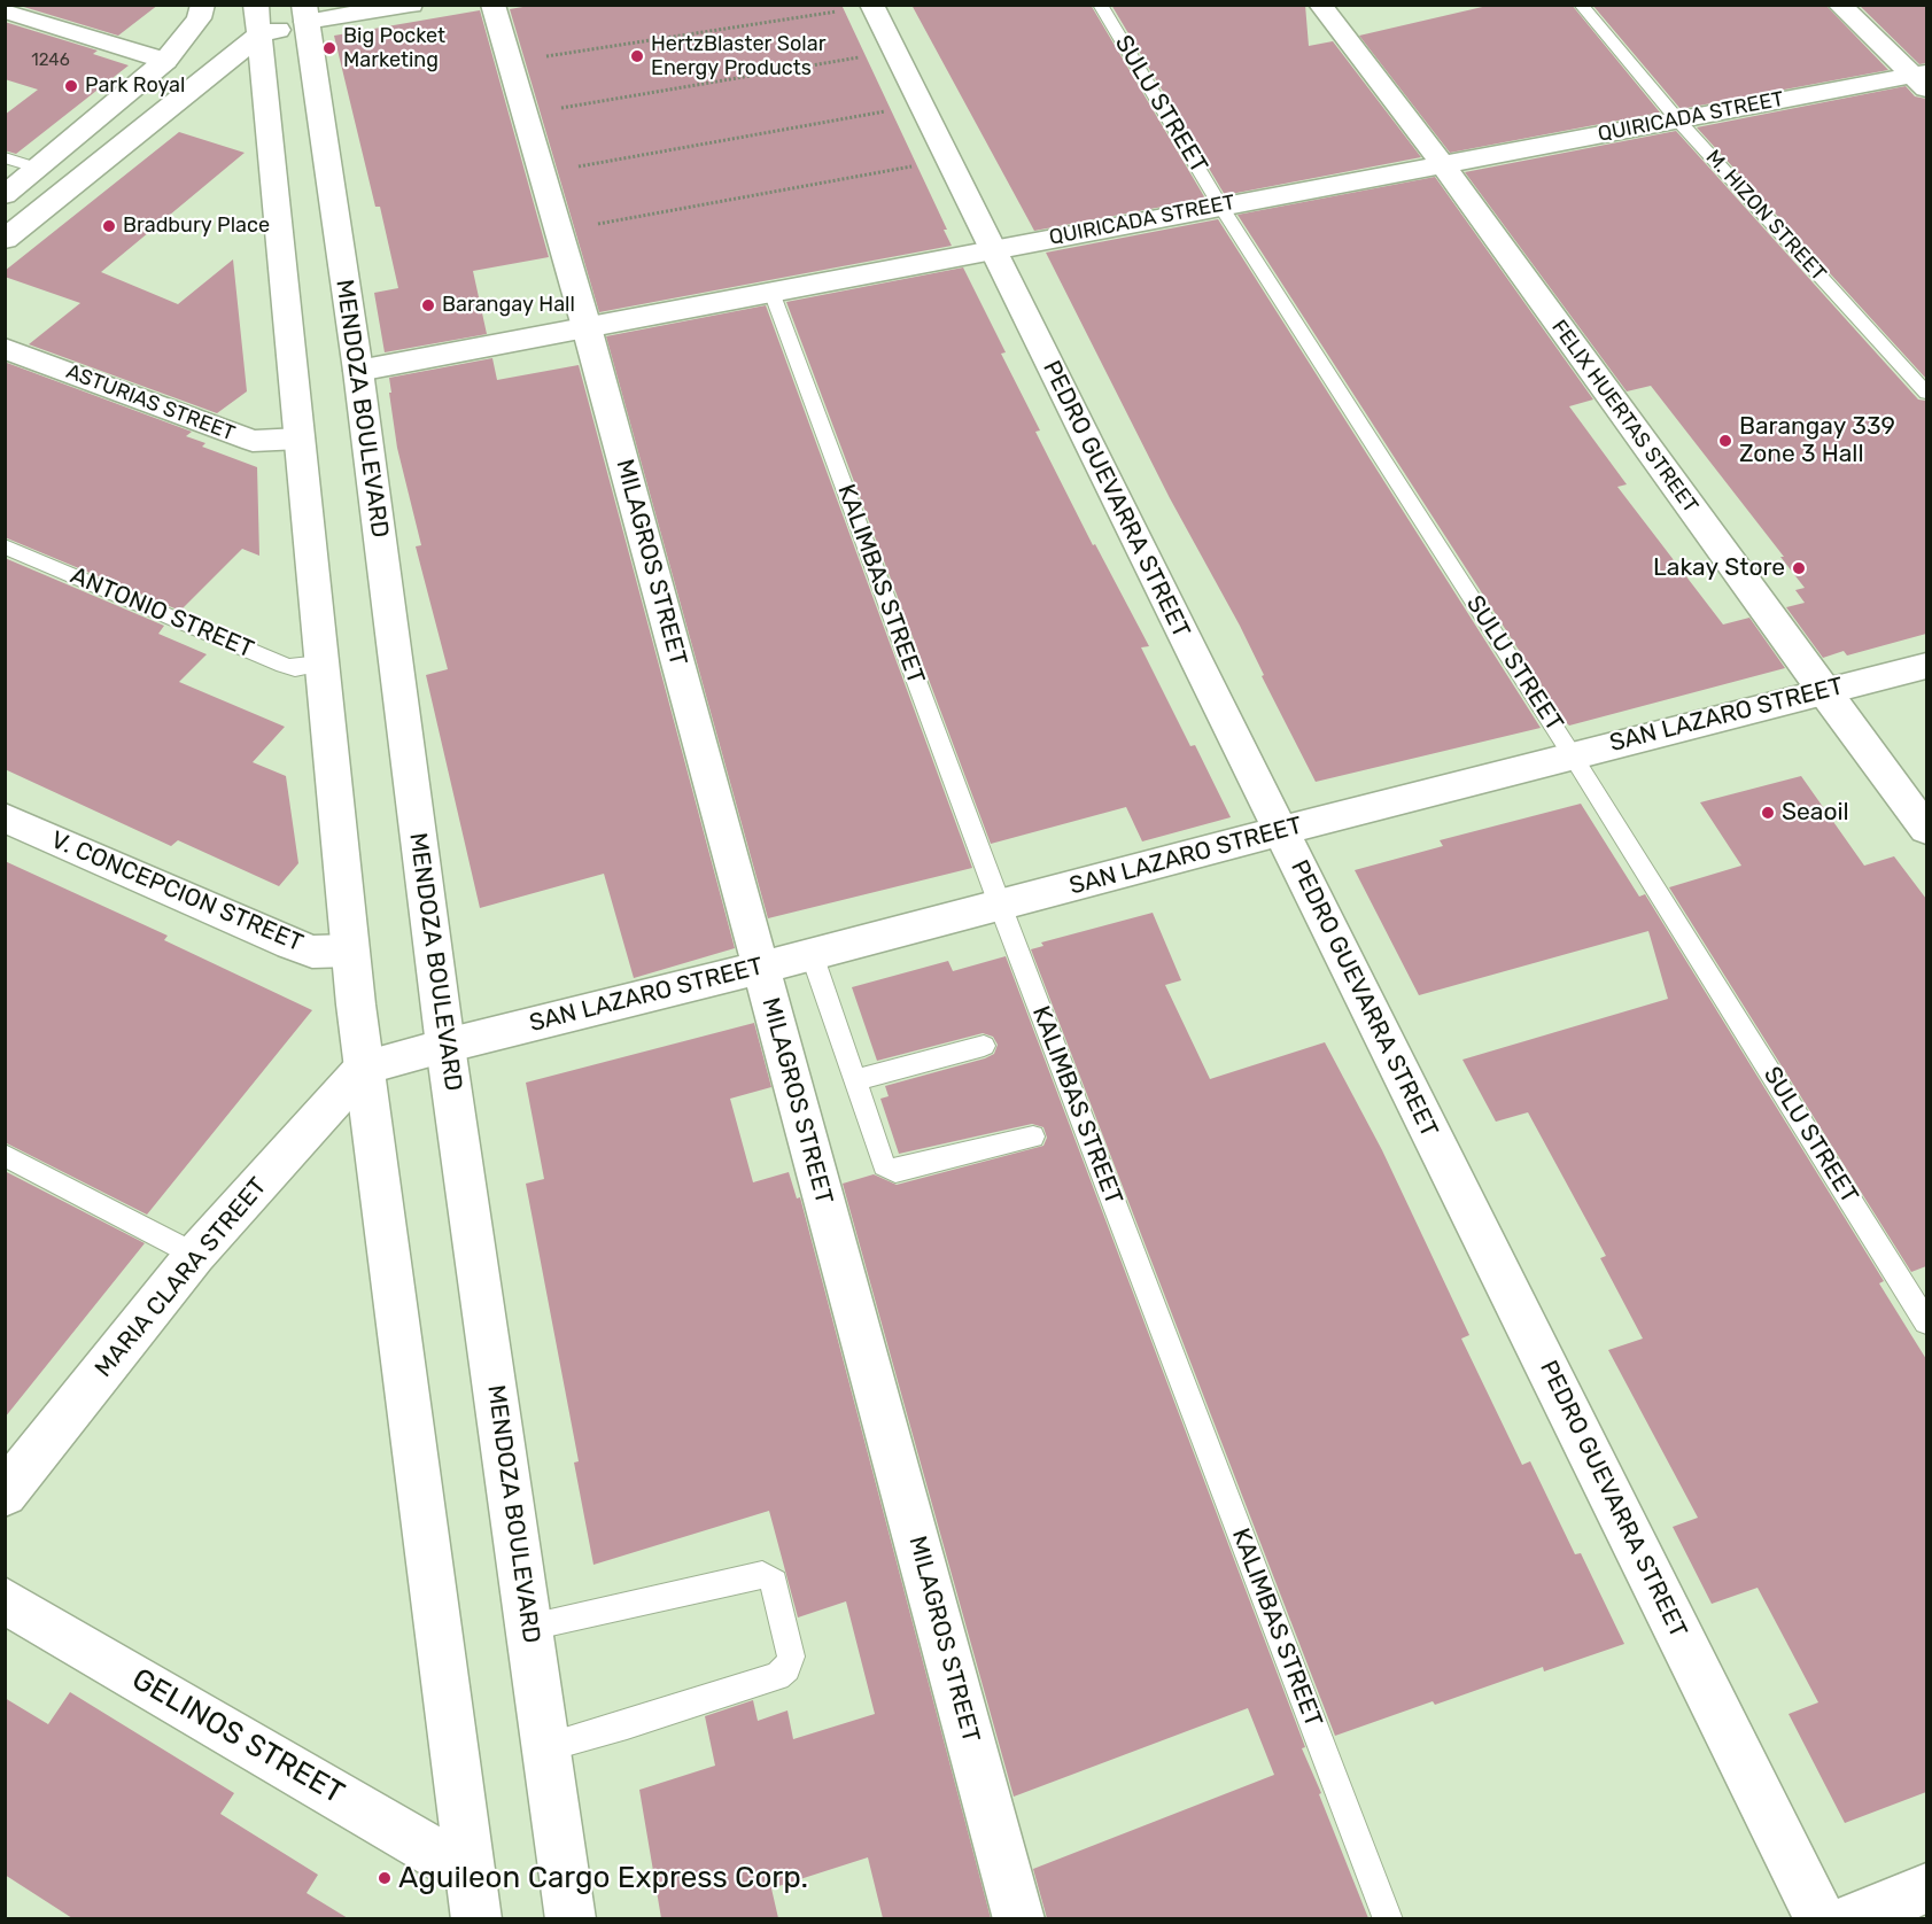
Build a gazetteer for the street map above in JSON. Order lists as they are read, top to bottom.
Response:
{
  "streets": {
    "street": [
      "QUIRICADA STREET",
      "ASTURIAS STREET",
      "MENDOZA BOULEVARD",
      "FELIX HUERTAS STREET",
      "PEDRO GUEVARRA STREET",
      "MILAGROS STREET",
      "SAN LAZARO STREET",
      "V. CONCEPCION STREET",
      "MARIA CLARA STREET",
      "GELINOS STREET"
    ],
    "lane": [
      "SULU STREET",
      "M. HIZON STREET",
      "KALIMBAS STREET",
      "ANTONIO STREET"
    ]
  },
  "crossings": [
    ["SULU STREET", "QUIRICADA STREET"],
    ["SULU STREET", "SAN LAZARO STREET"],
    ["QUIRICADA STREET", "M. HIZON STREET"],
    ["QUIRICADA STREET", "MENDOZA BOULEVARD"],
    ["QUIRICADA STREET", "FELIX HUERTAS STREET"],
    ["QUIRICADA STREET", "PEDRO GUEVARRA STREET"],
    ["QUIRICADA STREET", "MILAGROS STREET"],
    ["QUIRICADA STREET", "KALIMBAS STREET"],
    ["MENDOZA BOULEVARD", "SAN LAZARO STREET"],
    ["FELIX HUERTAS STREET", "SAN LAZARO STREET"],
    ["PEDRO GUEVARRA STREET", "SAN LAZARO STREET"],
    ["MILAGROS STREET", "SAN LAZARO STREET"],
    ["KALIMBAS STREET", "SAN LAZARO STREET"],
    ["SAN LAZARO STREET", "MARIA CLARA STREET"]
  ],
  "places": [
    "Big Pocket Marketing",
    "HertzBlaster Solar Energy Products",
    "Park Royal",
    "Bradbury Place",
    "Barangay Hall",
    "Barangay 339 Zone 3 Hall",
    "Lakay Store",
    "Seaoil",
    "Aguileon Cargo Express Corp."
  ],
  "house_numbers": ["1246"]
}
